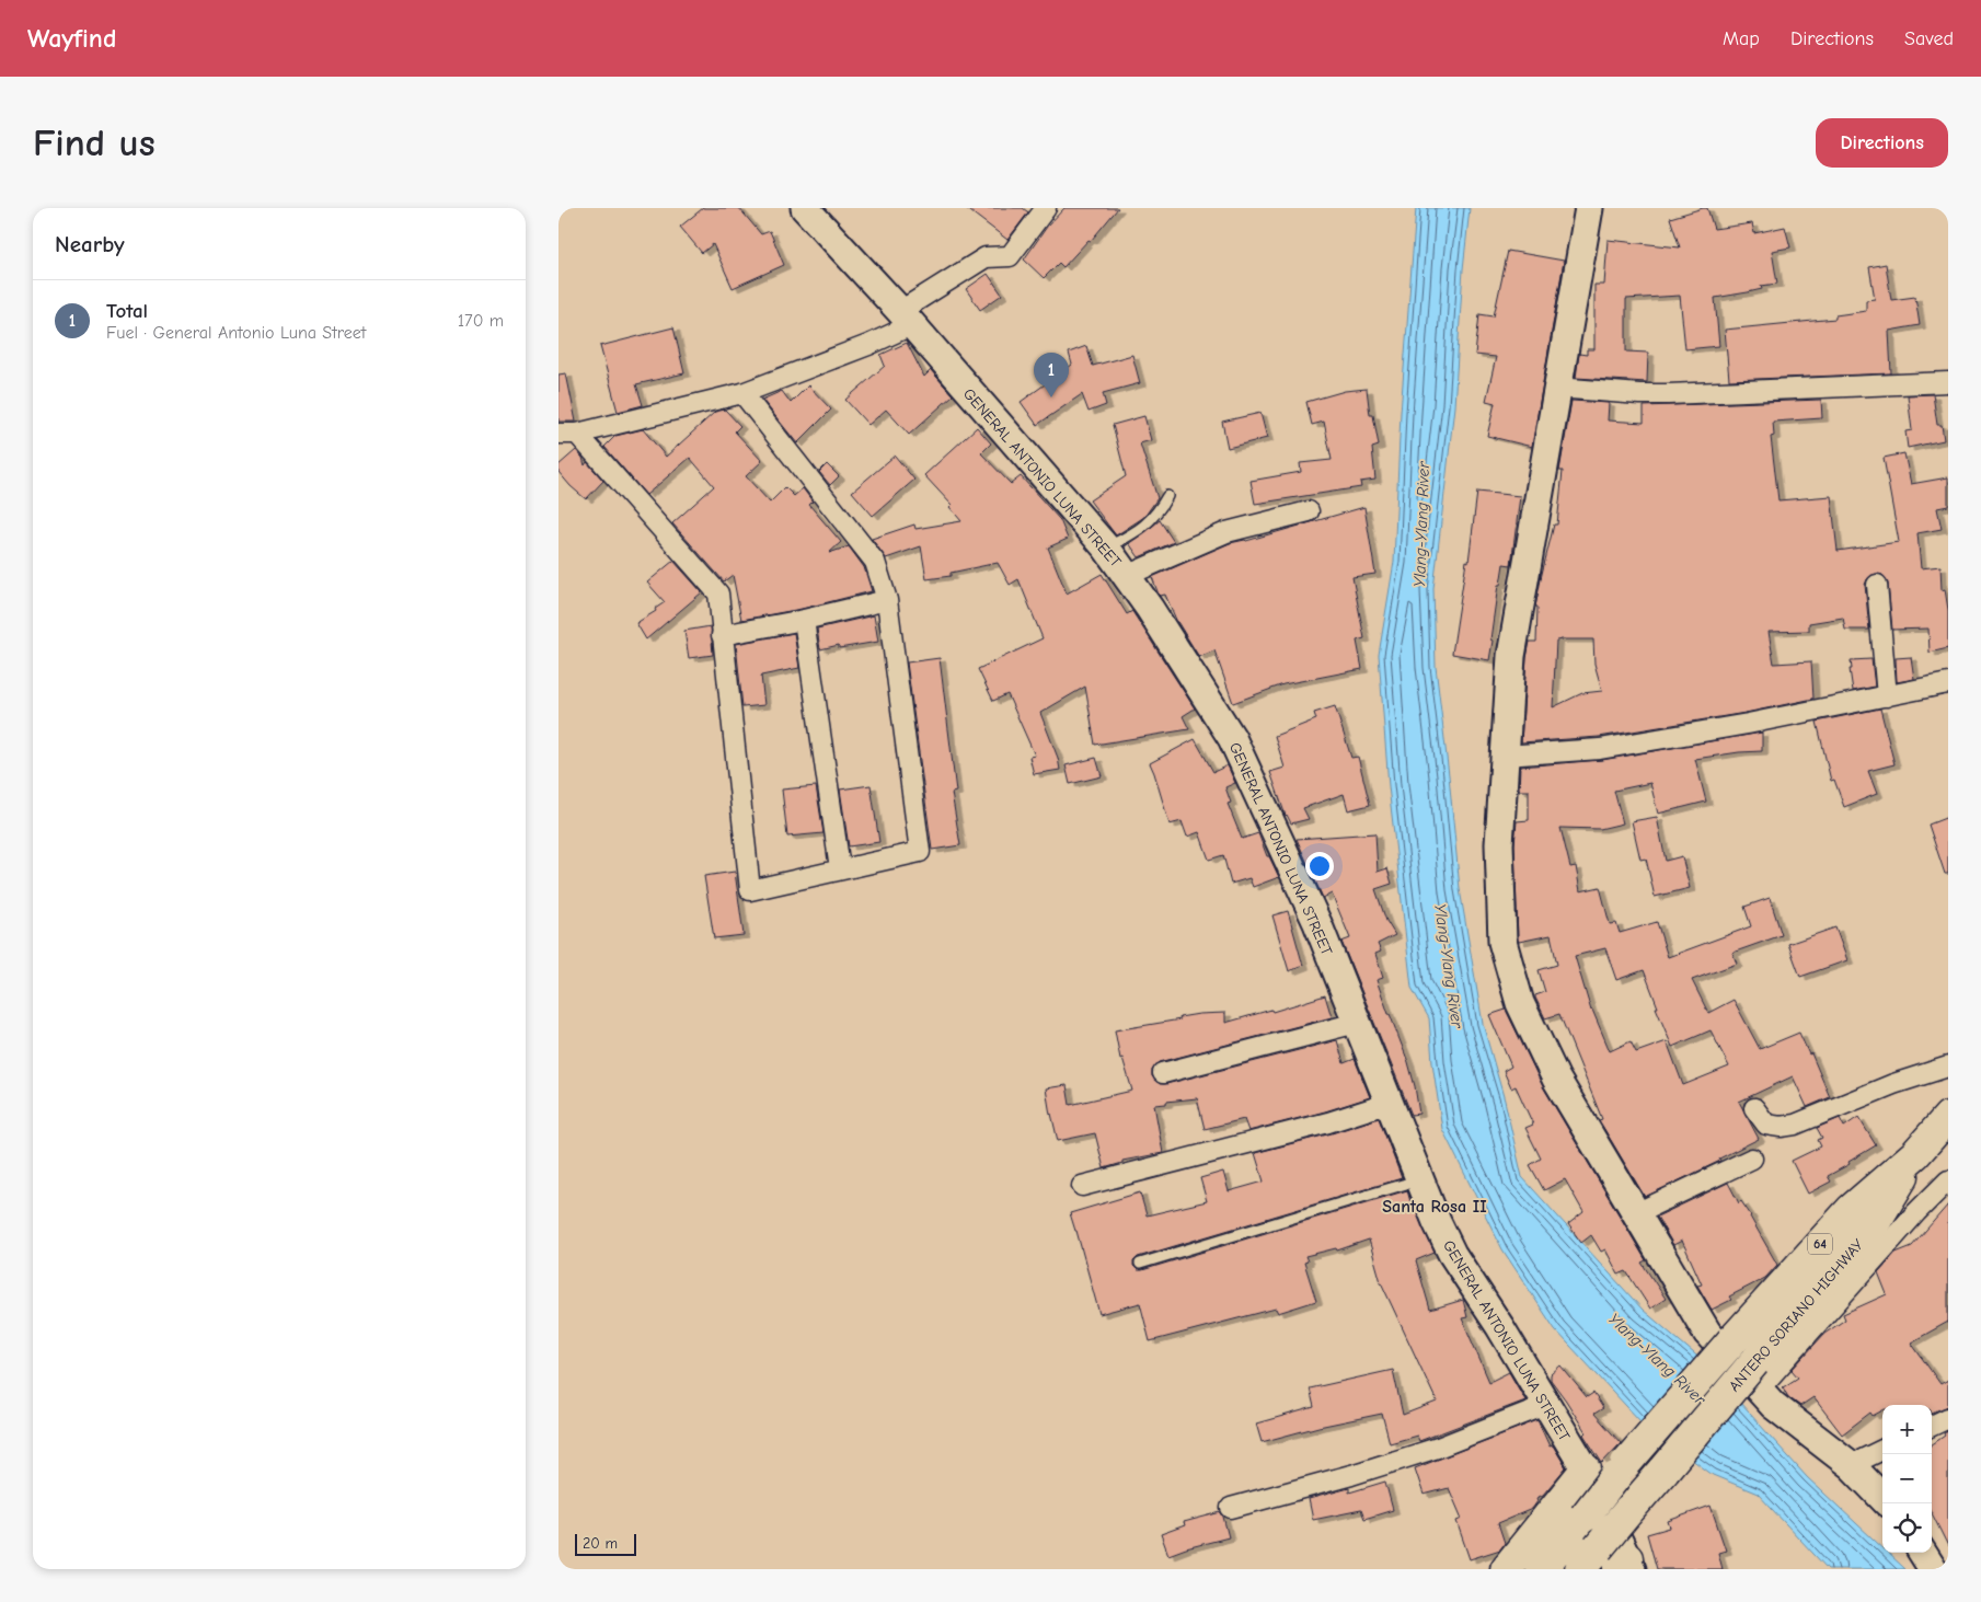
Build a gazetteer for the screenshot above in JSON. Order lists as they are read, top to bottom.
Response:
{
  "streets": {
    "main road": ["GENERAL ANTONIO LUNA STREET", "64", "ANTERO SORIANO HIGHWAY"]
  },
  "districts": ["Santa Rosa II"],
  "water": ["Ylang-Ylang River"],
  "scale_bar": "20 m",
  "page": {
    "header": "Wayfind",
    "nav": ["Map", "Directions", "Saved"],
    "buttons": "Directions",
    "title": "Find us",
    "heading": "Nearby",
    "list": [
      {
        "mark": "1",
        "name": "Total",
        "note": "Fuel · General Antonio Luna Street",
        "value": "170 m"
      }
    ],
    "pins": "1",
    "map_buttons": ["+", "−"],
    "scale": "20 m"
  }
}
